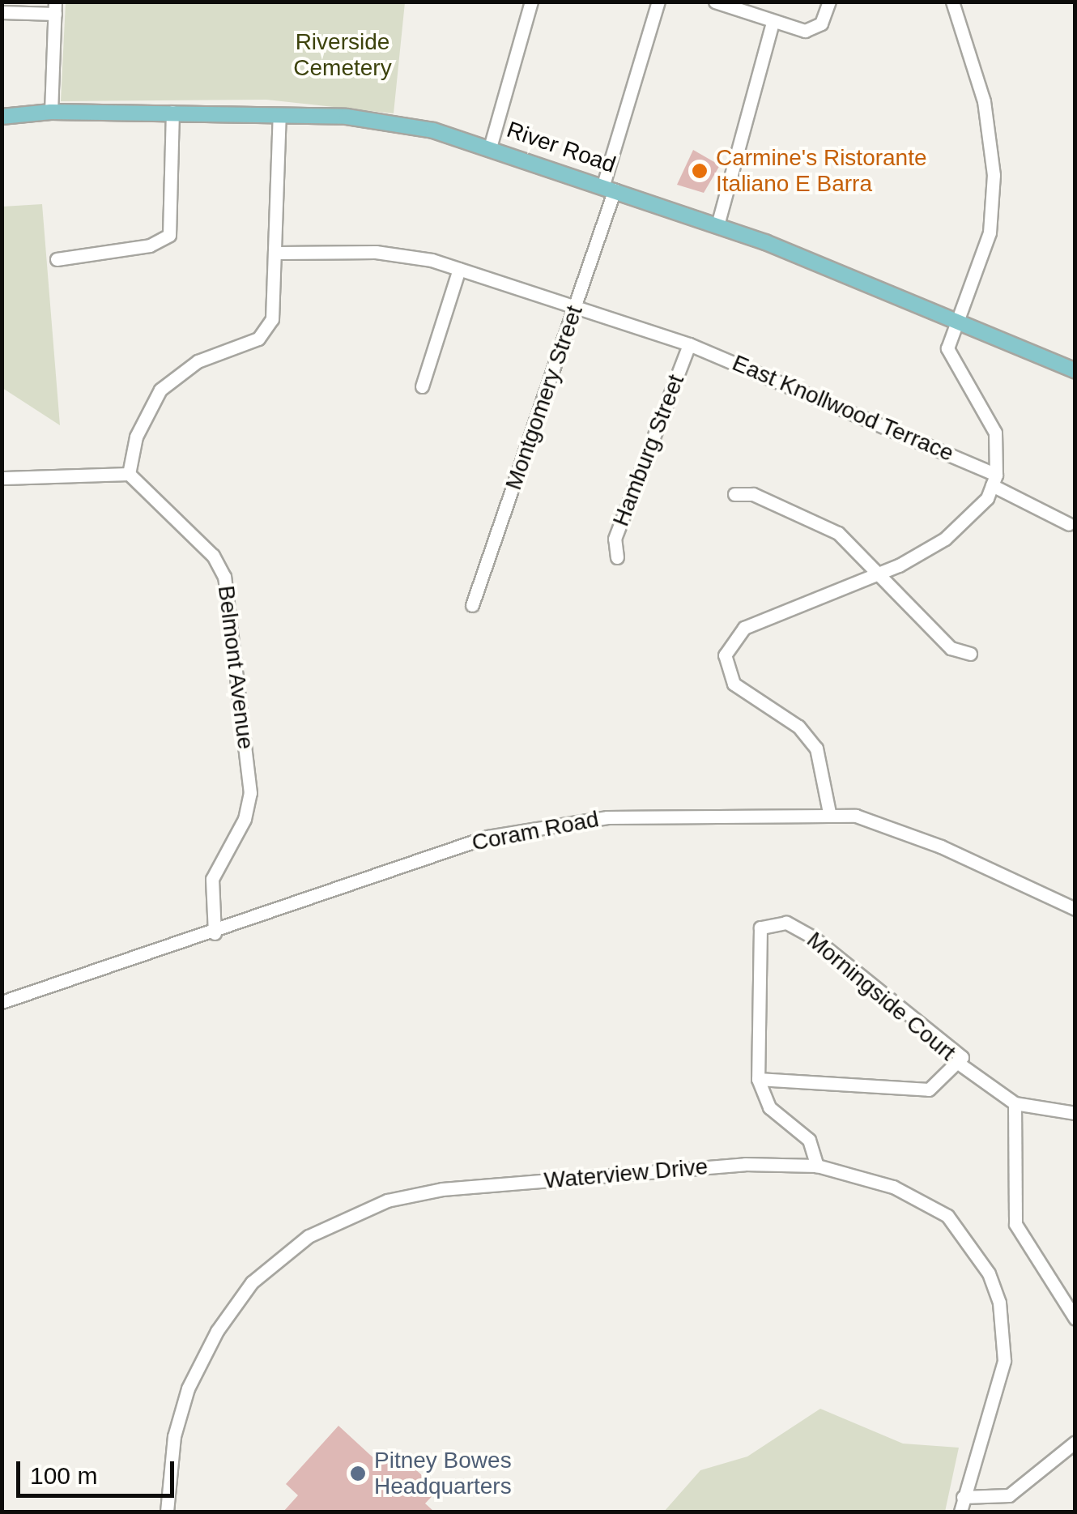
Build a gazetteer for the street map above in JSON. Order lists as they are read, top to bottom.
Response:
{
  "streets": {
    "main road": ["River Road"],
    "street": [
      "Montgomery Street",
      "East Knollwood Terrace",
      "Hamburg Street",
      "Belmont Avenue",
      "Coram Road",
      "Morningside Court",
      "Waterview Drive"
    ]
  },
  "crossings": [
    ["River Road", "Montgomery Street"],
    ["Montgomery Street", "East Knollwood Terrace"],
    ["East Knollwood Terrace", "Hamburg Street"],
    ["Belmont Avenue", "Coram Road"],
    ["Morningside Court", "Waterview Drive"]
  ],
  "parks": ["Riverside Cemetery"],
  "places": ["Carmine's Ristorante Italiano E Barra", "Pitney Bowes Headquarters"],
  "scale_bar": "100 m"
}
